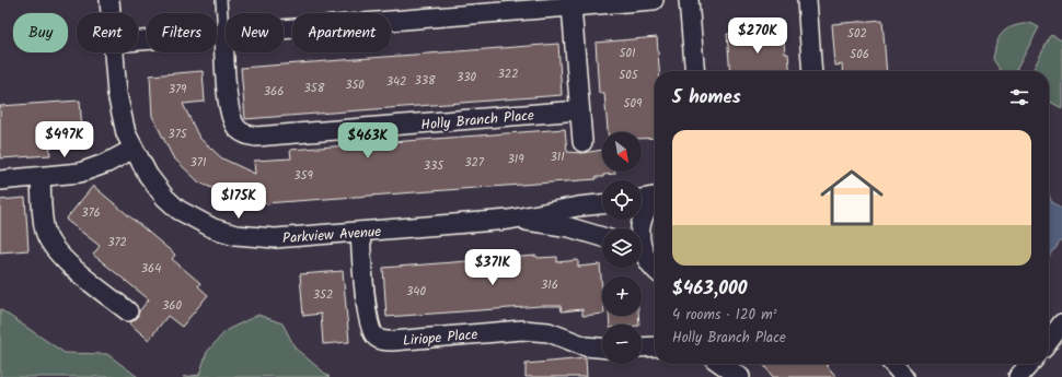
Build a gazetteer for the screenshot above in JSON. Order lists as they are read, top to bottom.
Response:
{
  "streets": {
    "street": ["Holly Branch Place", "Parkview Avenue", "Liriope Place"]
  },
  "crossings": [
    ["Parkview Avenue", "Liriope Place"]
  ],
  "house_numbers": [
    "502",
    "501",
    "506",
    "322",
    "505",
    "330",
    "338",
    "342",
    "350",
    "358",
    "379",
    "366",
    "509",
    "375",
    "311",
    "319",
    "371",
    "327",
    "335",
    "359",
    "376",
    "372",
    "364",
    "316",
    "340",
    "352",
    "360"
  ],
  "north": "bottom right",
  "page": {
    "chip": [
      "Buy",
      "Rent",
      "Filters",
      "New",
      "Apartment"
    ],
    "price": [
      "$270K",
      "$497K",
      "$463K",
      "$175K",
      "$371K"
    ],
    "heading": "5 homes",
    "list": [
      {
        "name": "$463,000",
        "note": "4 rooms · 120 m² · Holly Branch Place"
      }
    ],
    "map_buttons": ["+", "−"]
  }
}
